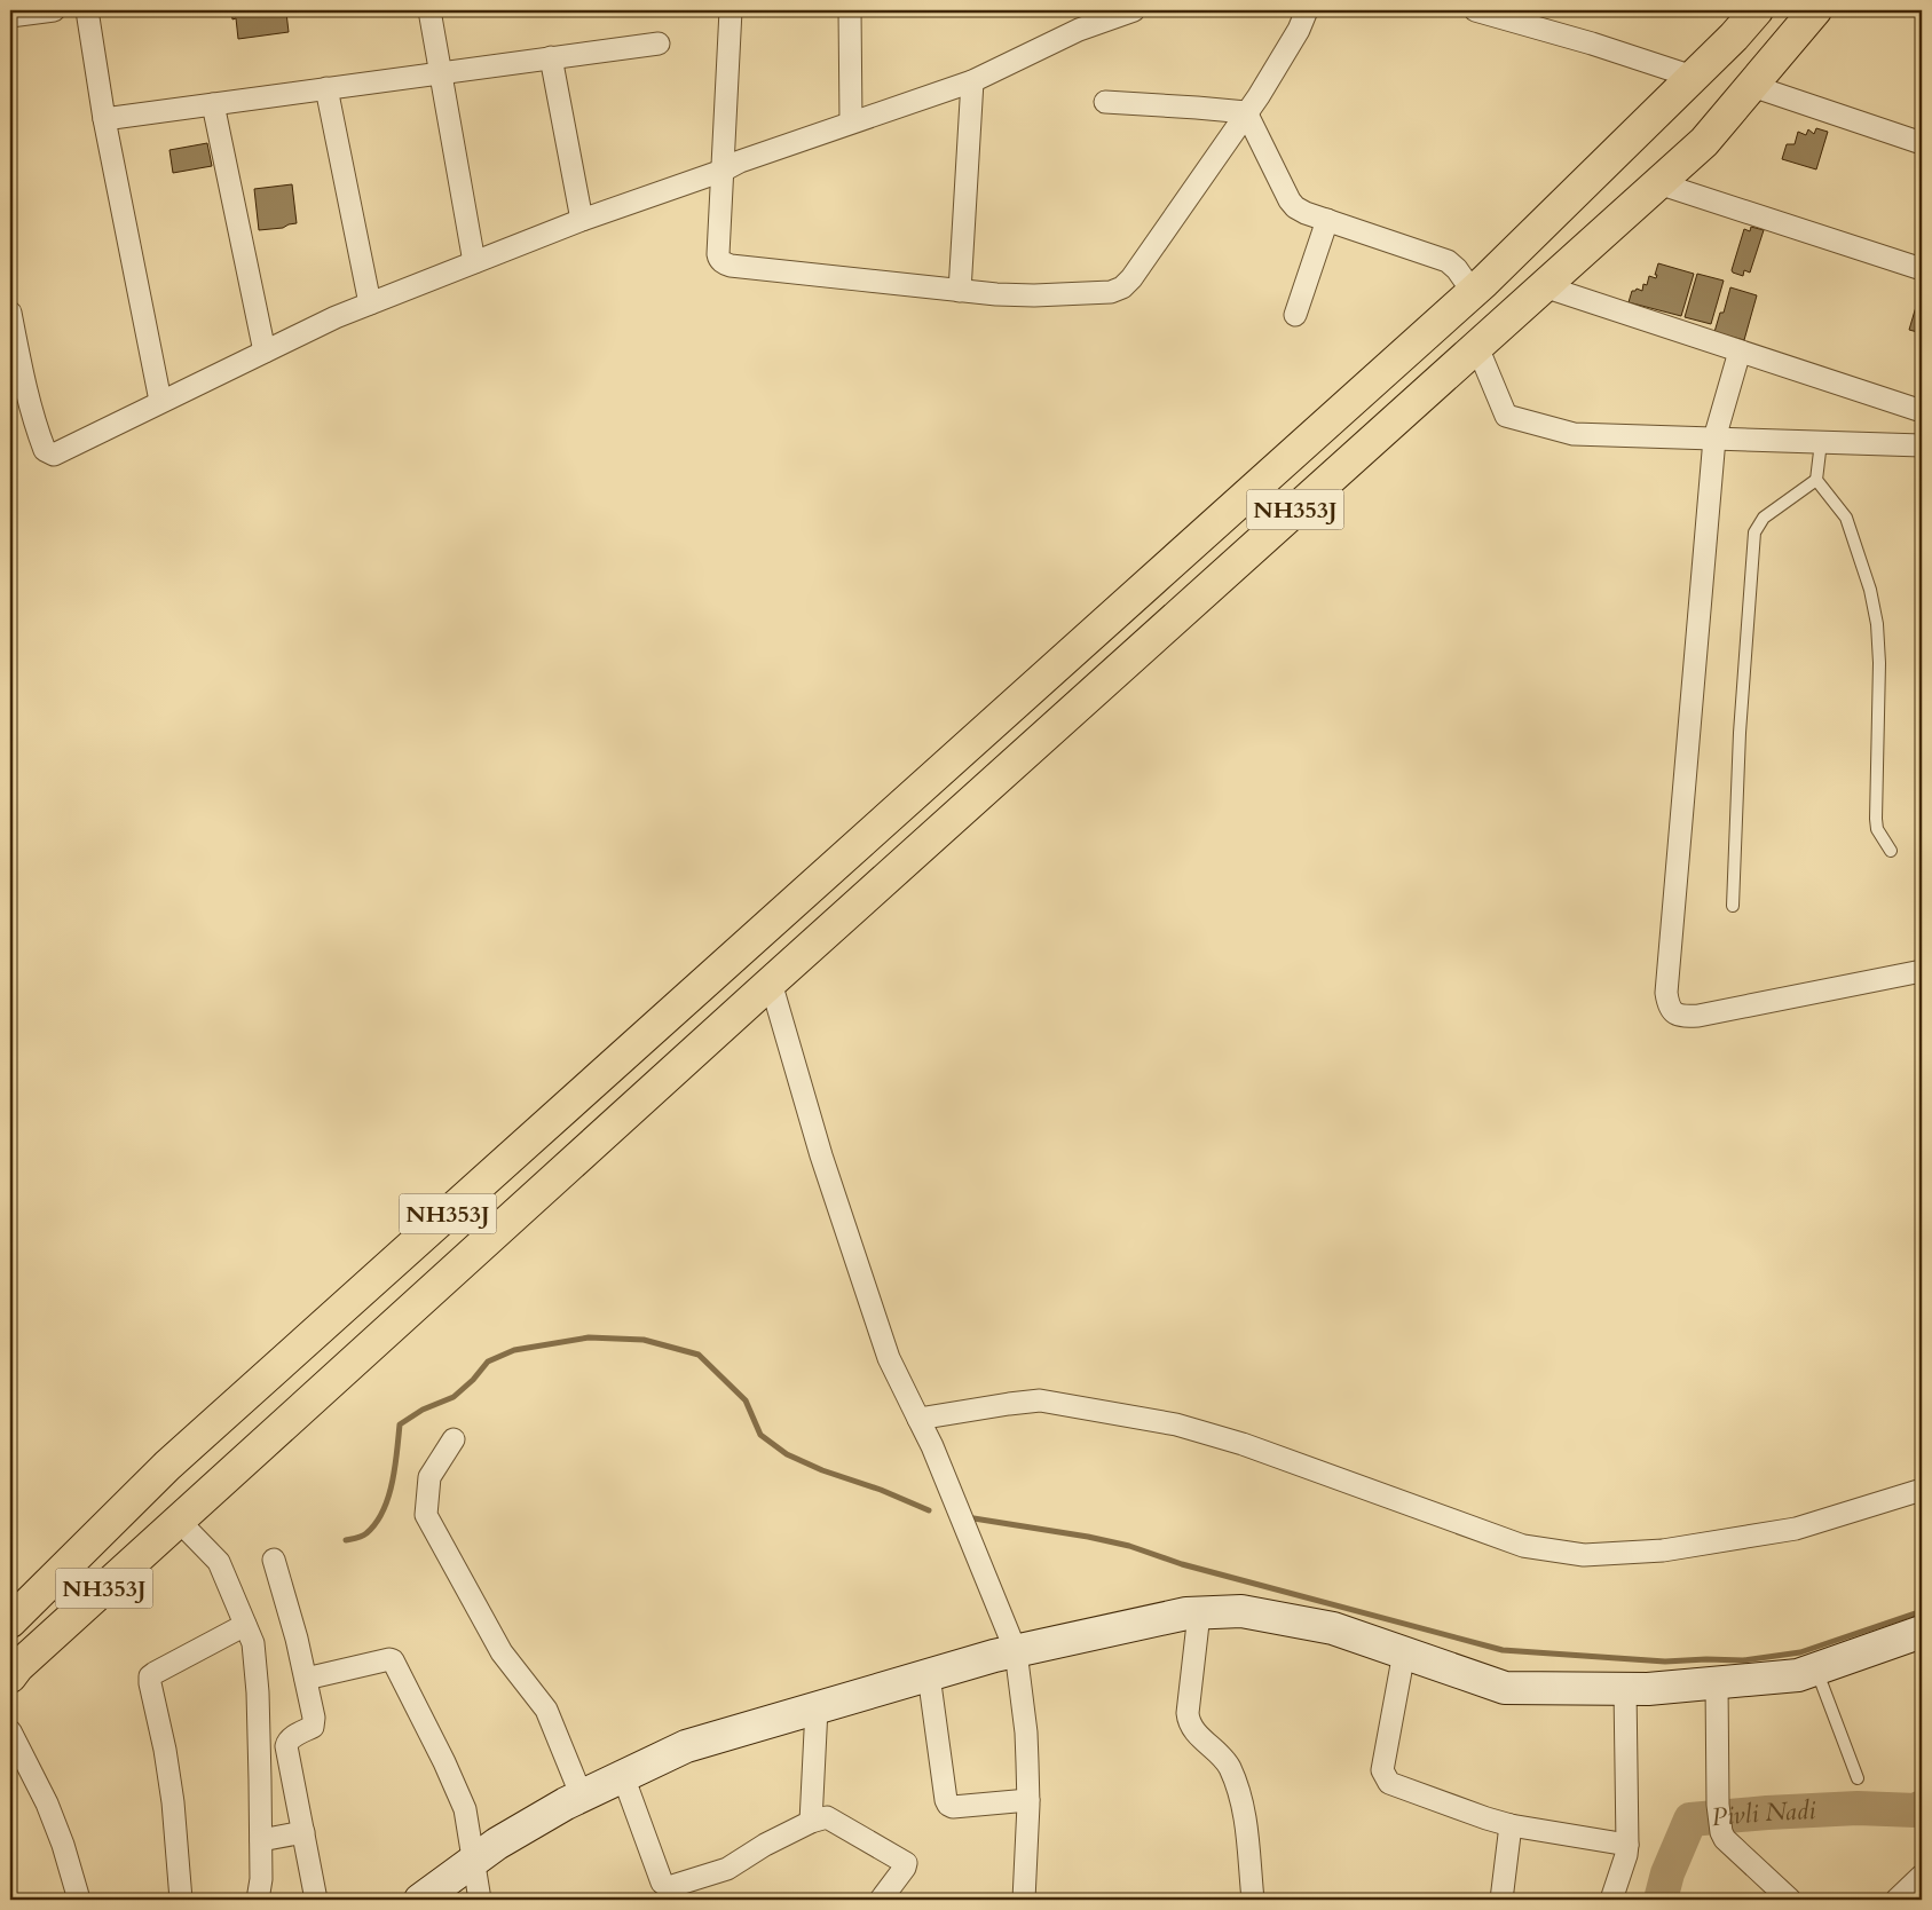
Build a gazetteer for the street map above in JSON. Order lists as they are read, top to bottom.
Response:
{
  "streets": {
    "highway": ["NH353J"]
  },
  "water": ["Pivli Nadi"]
}
